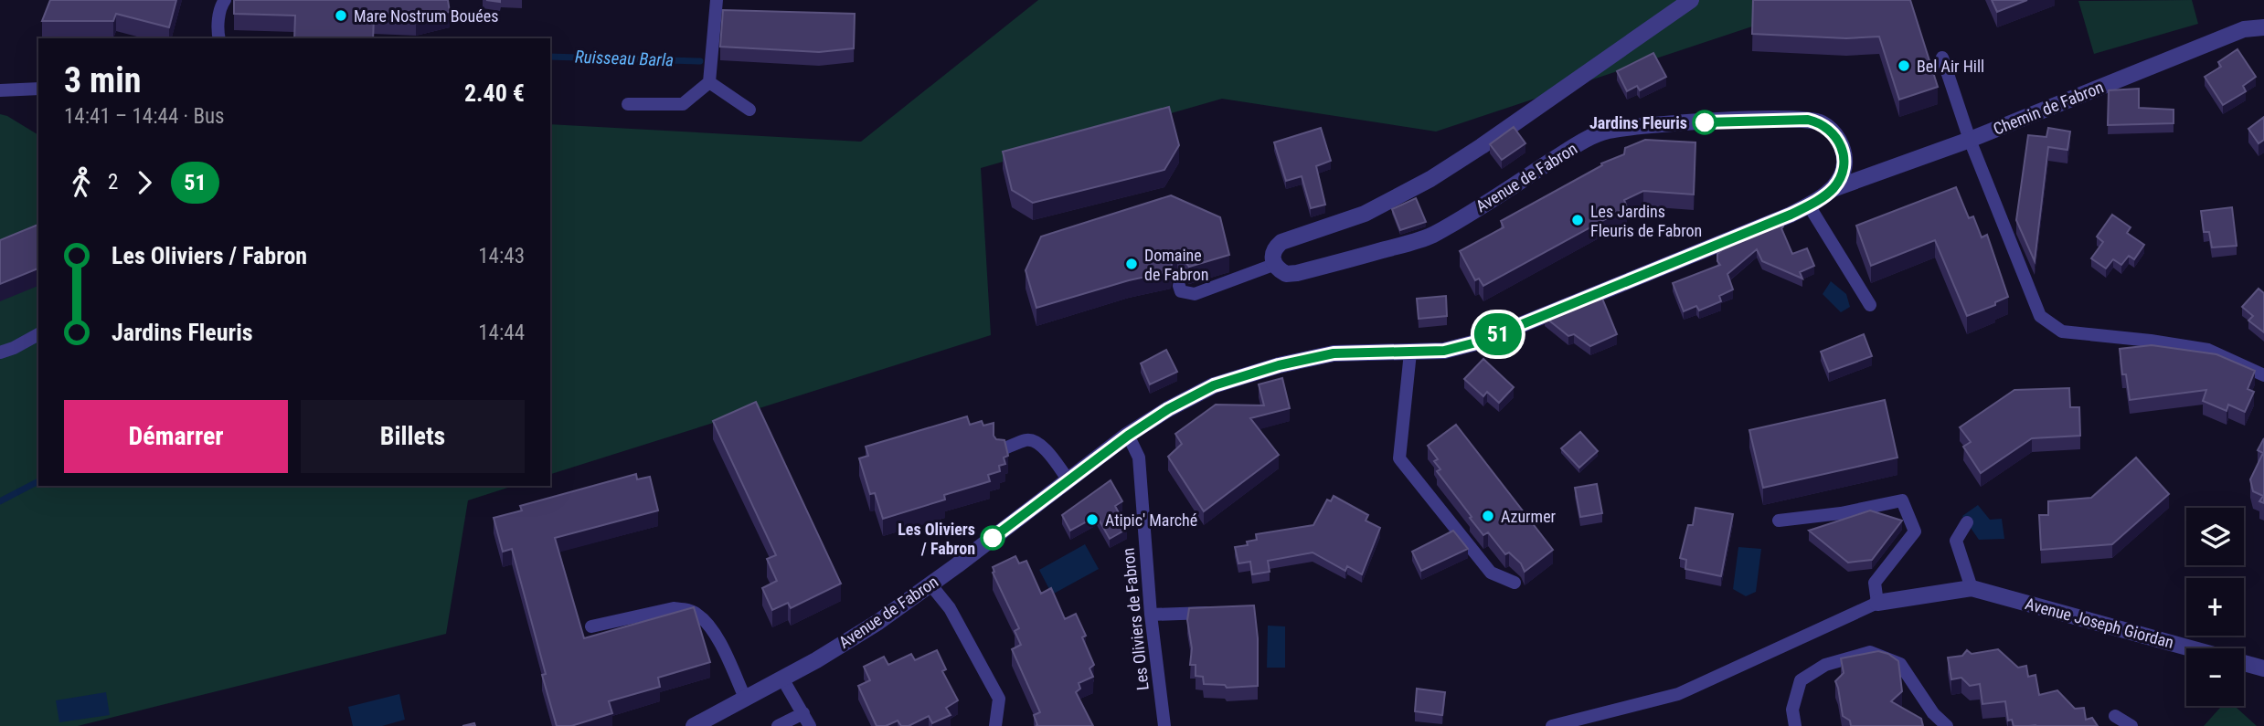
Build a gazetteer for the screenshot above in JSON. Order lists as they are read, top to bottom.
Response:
{
  "streets": {
    "street": ["Chemin de Fabron", "Avenue de Fabron", "Avenue Joseph Giordan"],
    "lane": ["Les Oliviers de Fabron"]
  },
  "crossings": [
    ["Chemin de Fabron", "Avenue de Fabron"],
    ["Avenue de Fabron", "Les Oliviers de Fabron"]
  ],
  "water": ["Ruisseau Barla"],
  "places": [
    "Mare Nostrum Bouées",
    "Bel Air Hill",
    "Jardins Fleuris",
    "Les Jardins Fleuris de Fabron",
    "Domaine de Fabron",
    "Azurmer",
    "Atipic' Marché",
    "Les Oliviers / Fabron"
  ],
  "lines": ["bus line 51"],
  "page": {
    "on_map": "51",
    "heading": ["3 min", "14:41 – 14:44 · Bus", "2.40 €"],
    "legs": ["2", "51"],
    "list": [
      {
        "name": "Les Oliviers / Fabron",
        "value": "14:43"
      },
      {
        "name": "Jardins Fleuris",
        "value": "14:44"
      }
    ],
    "buttons": ["Démarrer", "Billets"],
    "map_buttons": ["+", "−"]
  }
}
